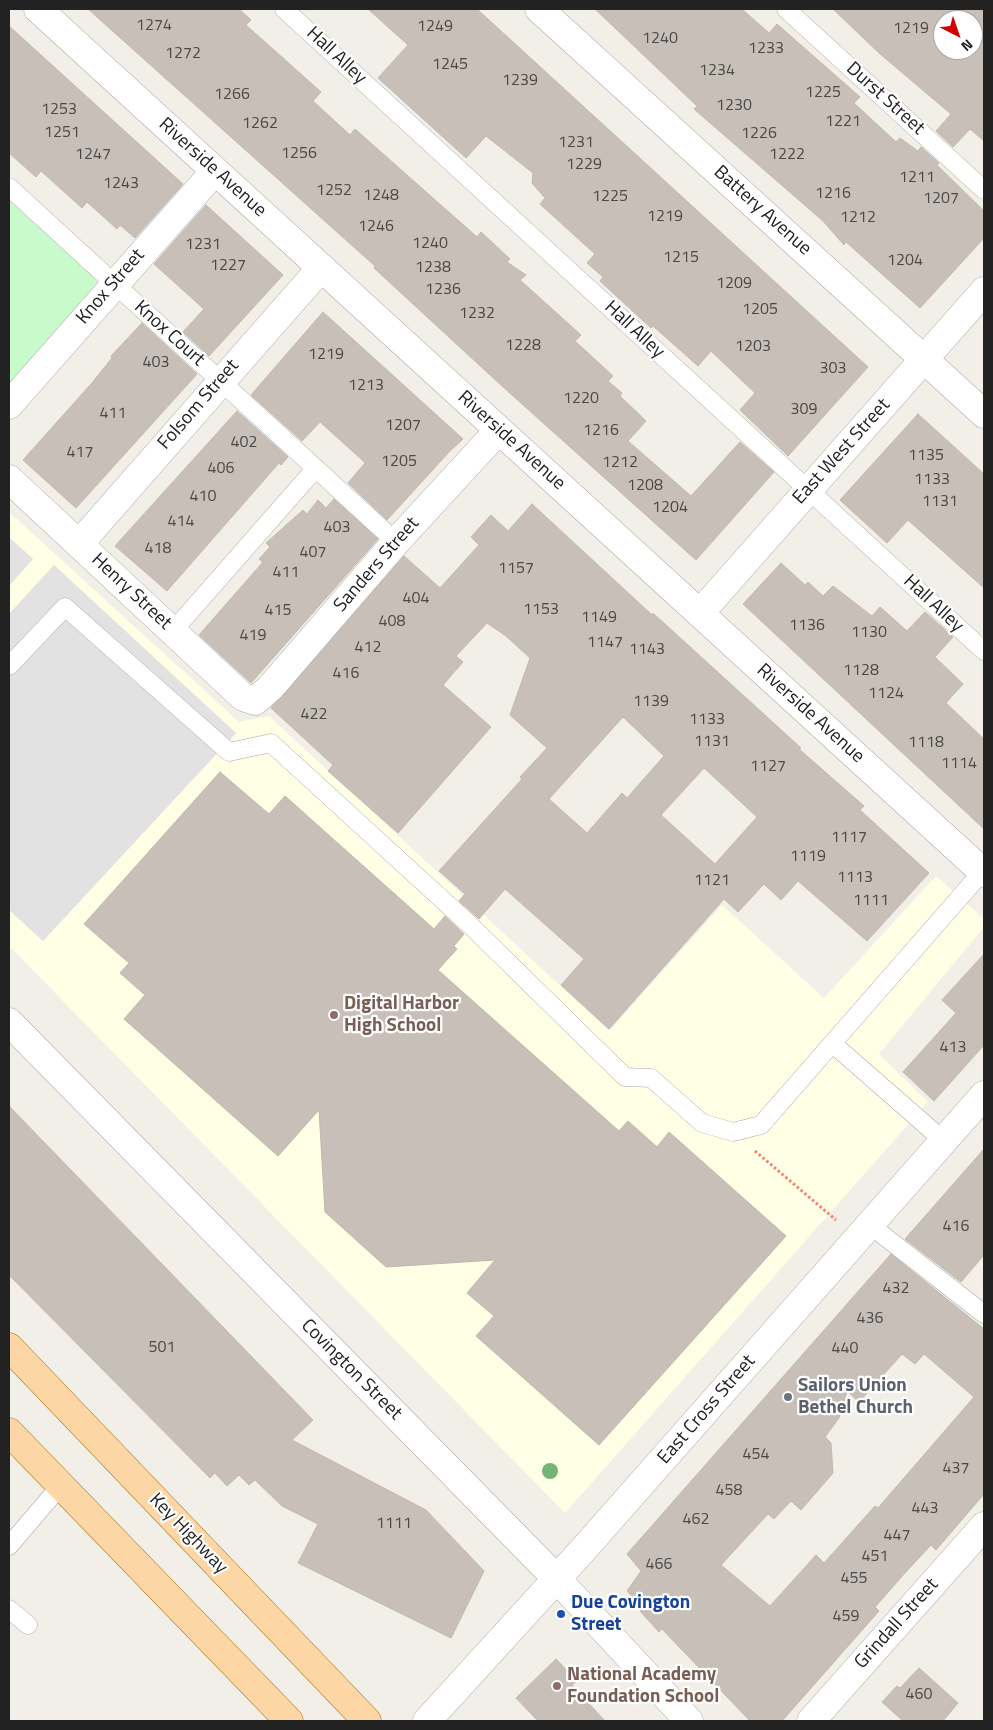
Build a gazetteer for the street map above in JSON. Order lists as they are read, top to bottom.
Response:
{
  "streets": {
    "main road": ["Key Highway"],
    "street": [
      "Riverside Avenue",
      "Battery Avenue",
      "Knox Street",
      "Folsom Street",
      "East West Street",
      "Sanders Street",
      "Henry Street",
      "Covington Street",
      "East Cross Street",
      "Grindall Street"
    ],
    "lane": ["Hall Alley", "Durst Street", "Knox Court"]
  },
  "crossings": [
    ["Hall Alley", "East West Street"],
    ["Riverside Avenue", "Knox Street"],
    ["Riverside Avenue", "Folsom Street"],
    ["Riverside Avenue", "East West Street"],
    ["Riverside Avenue", "Sanders Street"],
    ["Battery Avenue", "East West Street"],
    ["Knox Street", "Knox Court"],
    ["Knox Court", "Folsom Street"],
    ["Knox Court", "Sanders Street"],
    ["Folsom Street", "Henry Street"],
    ["Sanders Street", "Henry Street"],
    ["Covington Street", "East Cross Street"]
  ],
  "places": [
    "Digital Harbor High School",
    "Sailors Union Bethel Church",
    "Due Covington Street",
    "National Academy Foundation School"
  ],
  "house_numbers": [
    "1274",
    "1249",
    "1219",
    "1240",
    "1233",
    "1272",
    "1245",
    "1234",
    "1239",
    "1225",
    "1266",
    "1230",
    "1253",
    "1221",
    "1262",
    "1251",
    "1226",
    "1231",
    "1256",
    "1247",
    "1222",
    "1229",
    "1211",
    "1243",
    "1252",
    "1216",
    "1248",
    "1225",
    "1207",
    "1219",
    "1212",
    "1246",
    "1240",
    "1231",
    "1215",
    "1204",
    "1227",
    "1238",
    "1209",
    "1236",
    "1205",
    "1232",
    "1228",
    "1203",
    "1219",
    "403",
    "303",
    "1213",
    "1220",
    "309",
    "411",
    "1207",
    "1216",
    "402",
    "417",
    "1135",
    "1205",
    "1212",
    "406",
    "1133",
    "1208",
    "410",
    "1131",
    "1204",
    "414",
    "403",
    "418",
    "407",
    "1157",
    "411",
    "404",
    "1153",
    "415",
    "1149",
    "408",
    "1136",
    "1130",
    "419",
    "1147",
    "412",
    "1143",
    "1128",
    "416",
    "1124",
    "1139",
    "422",
    "1133",
    "1131",
    "1118",
    "1114",
    "1127",
    "1117",
    "1119",
    "1113",
    "1121",
    "1111",
    "413",
    "416",
    "432",
    "436",
    "501",
    "440",
    "454",
    "437",
    "458",
    "443",
    "462",
    "1111",
    "447",
    "451",
    "466",
    "455",
    "459",
    "460"
  ],
  "north": "bottom right"
}
